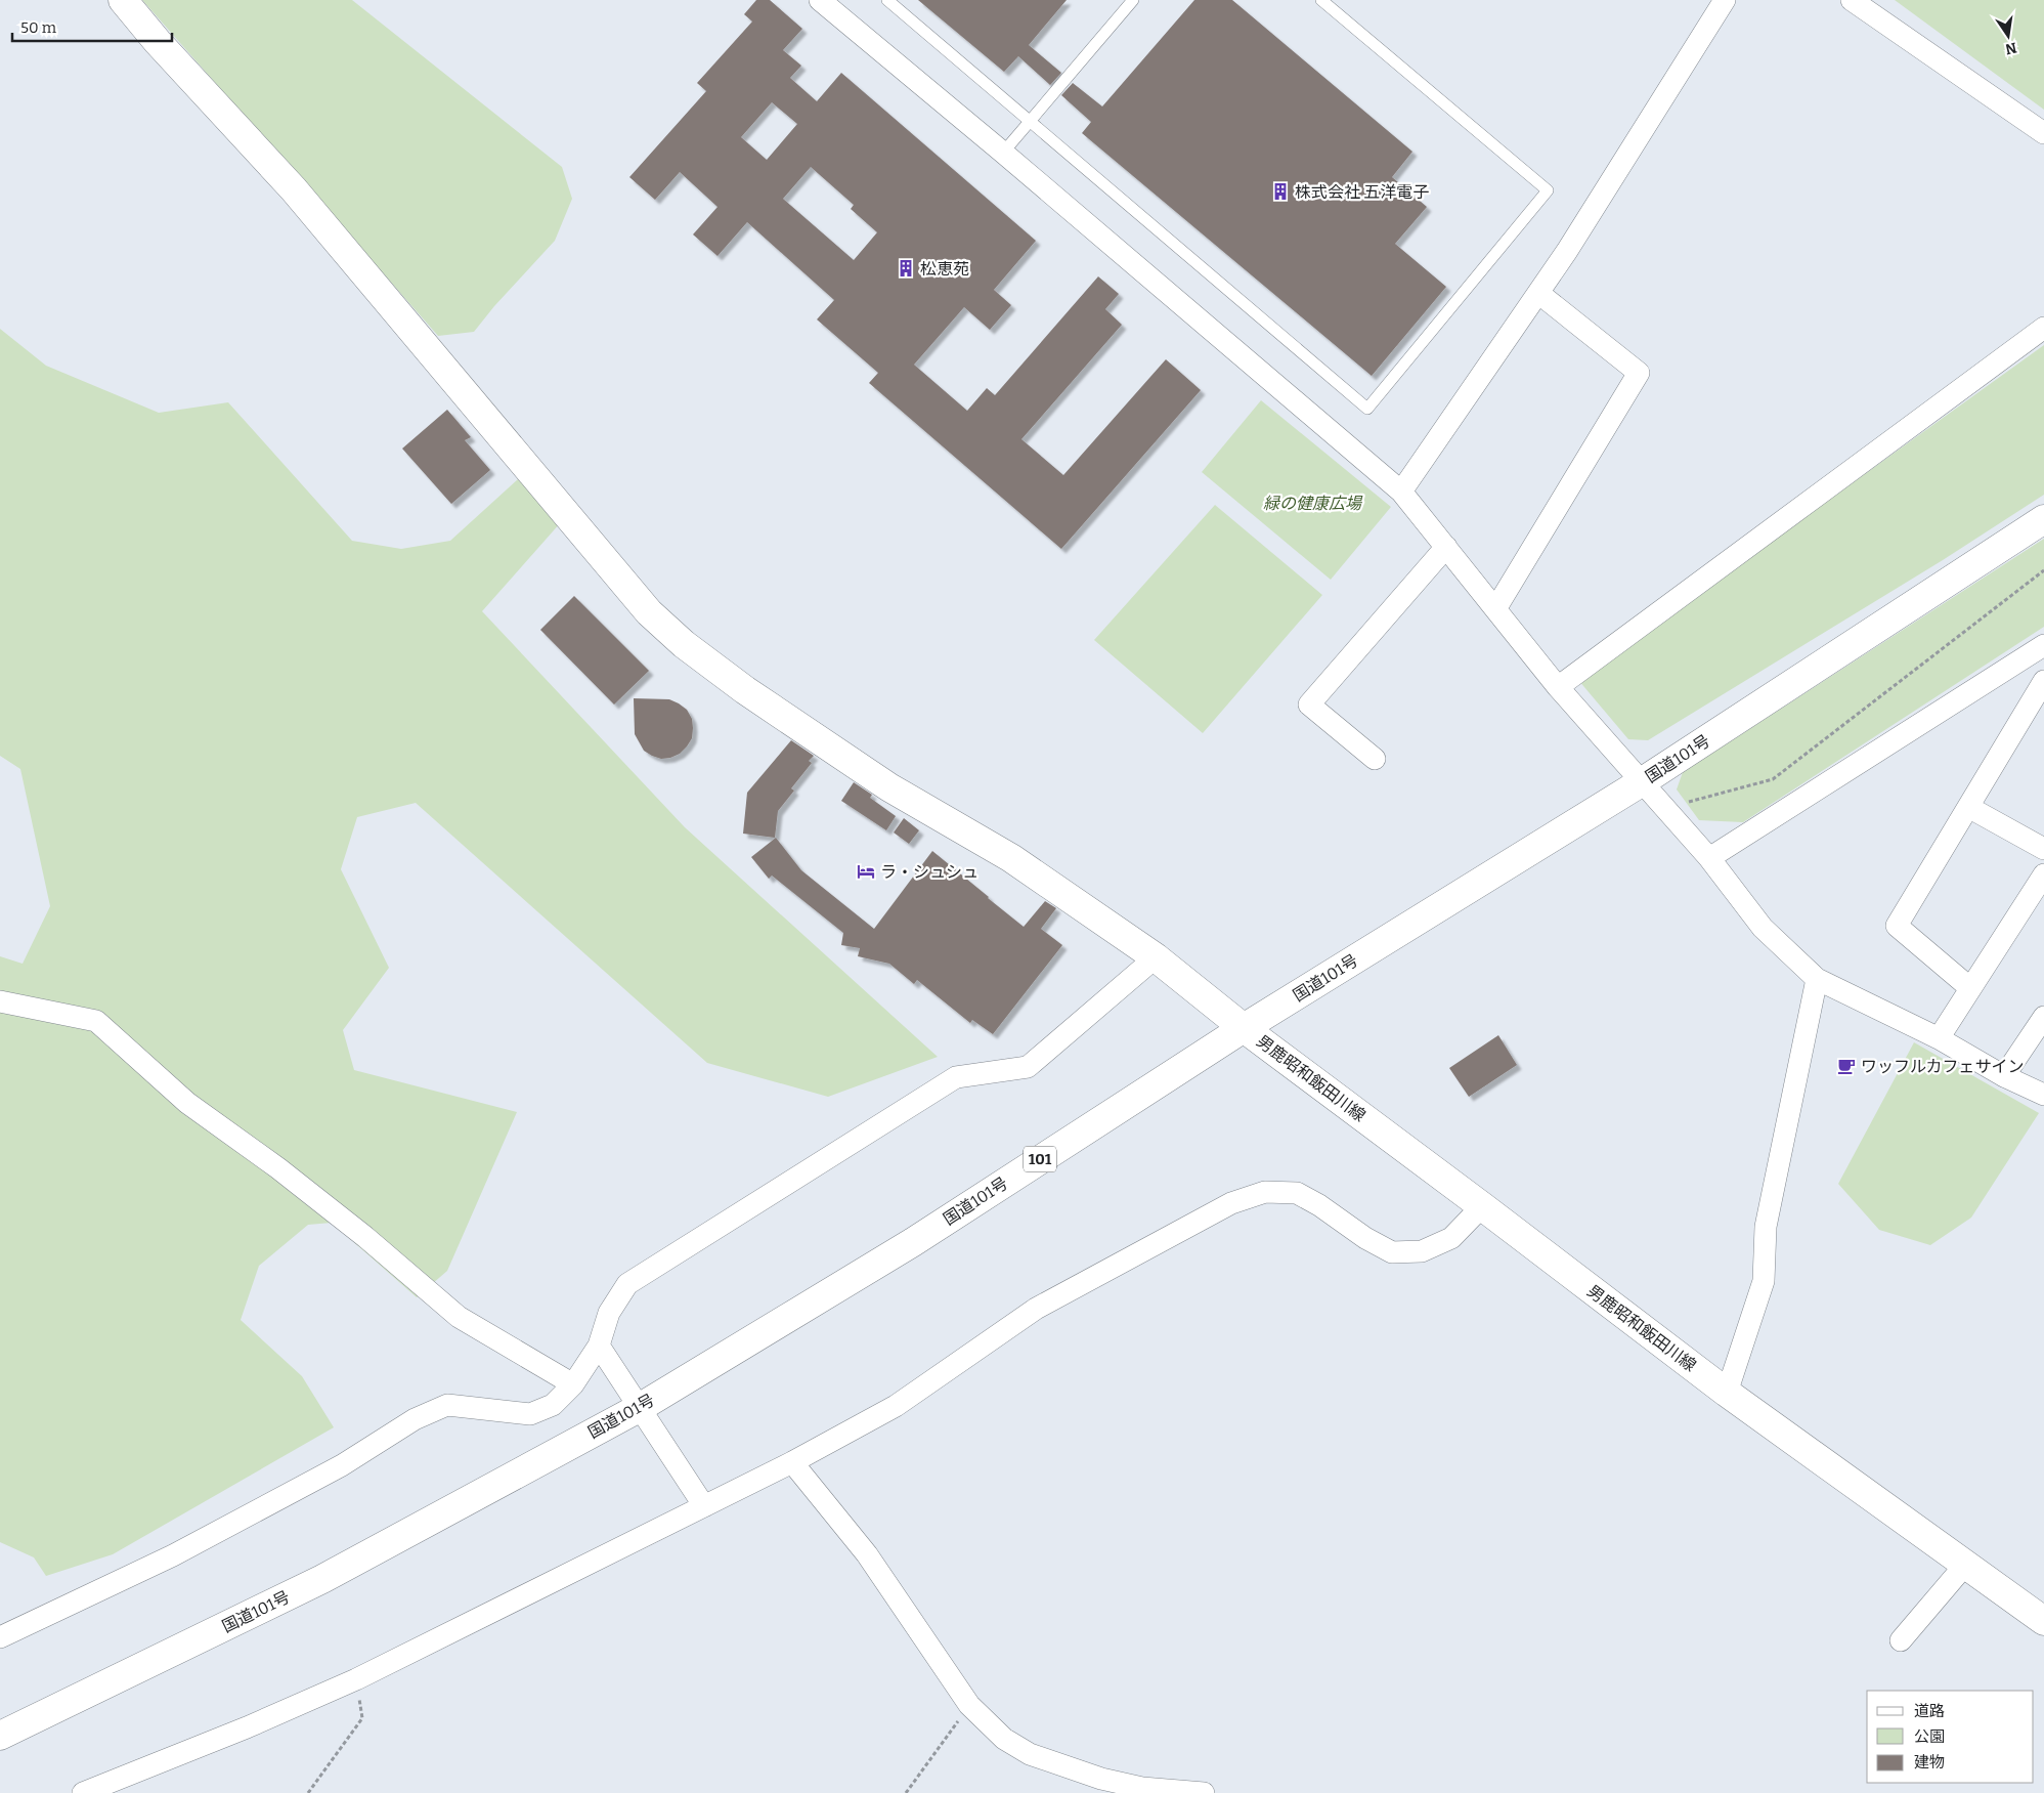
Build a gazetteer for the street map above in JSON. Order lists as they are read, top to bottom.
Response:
{
  "streets": {
    "main road": ["国道101号", "男鹿昭和飯田川線", "101"]
  },
  "crossings": [
    ["国道101号", "男鹿昭和飯田川線"]
  ],
  "parks": ["緑の健康広場"],
  "places": {
    "building": ["株式会社 五洋電子", "松恵苑"],
    "hotel": ["ラ・シュシュ"],
    "cafe": ["ワッフルカフェサイン"]
  },
  "legend": ["道路", "公園", "建物"],
  "scale_bar": "50 m",
  "north": "bottom"
}
